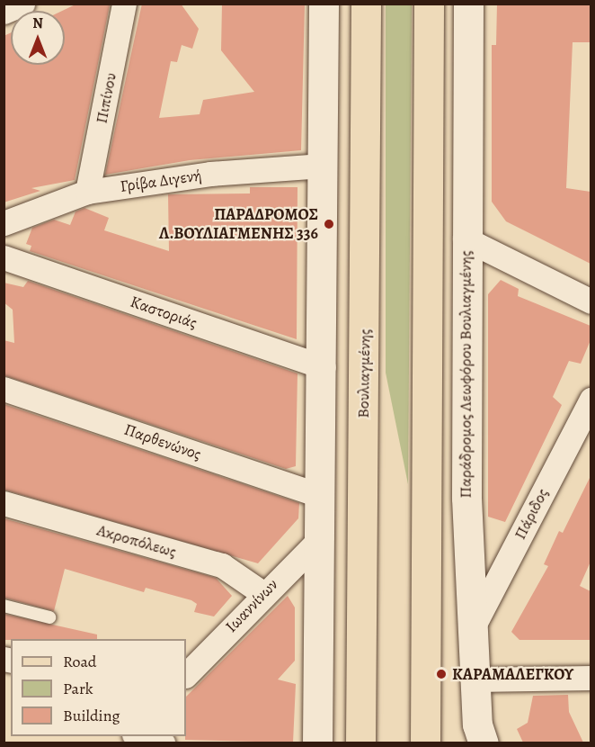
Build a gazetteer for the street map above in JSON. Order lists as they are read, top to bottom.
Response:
{
  "streets": {
    "main road": ["Βουλιαγμένης"],
    "street": [
      "Πιπίνου",
      "Γρίβα Διγενή",
      "Καστοριάς",
      "Παράδρομος Λεωφόρου Βουλιαγμένης",
      "Παρθενώνος",
      "Πάριδος",
      "Ακροπόλεως",
      "Ιωαννίνων"
    ]
  },
  "crossings": [
    ["Πιπίνου", "Γρίβα Διγενή"],
    ["Παράδρομος Λεωφόρου Βουλιαγμένης", "Πάριδος"],
    ["Ακροπόλεως", "Ιωαννίνων"]
  ],
  "places": ["ΠΑΡΑΔΡΟΜΟΣ Λ.ΒΟΥΛΙΑΓΜΕΝΗΣ 336", "ΚΑΡΑΜΑΛΕΓΚΟΥ"],
  "legend": ["Road", "Park", "Building"],
  "north": "top"
}
